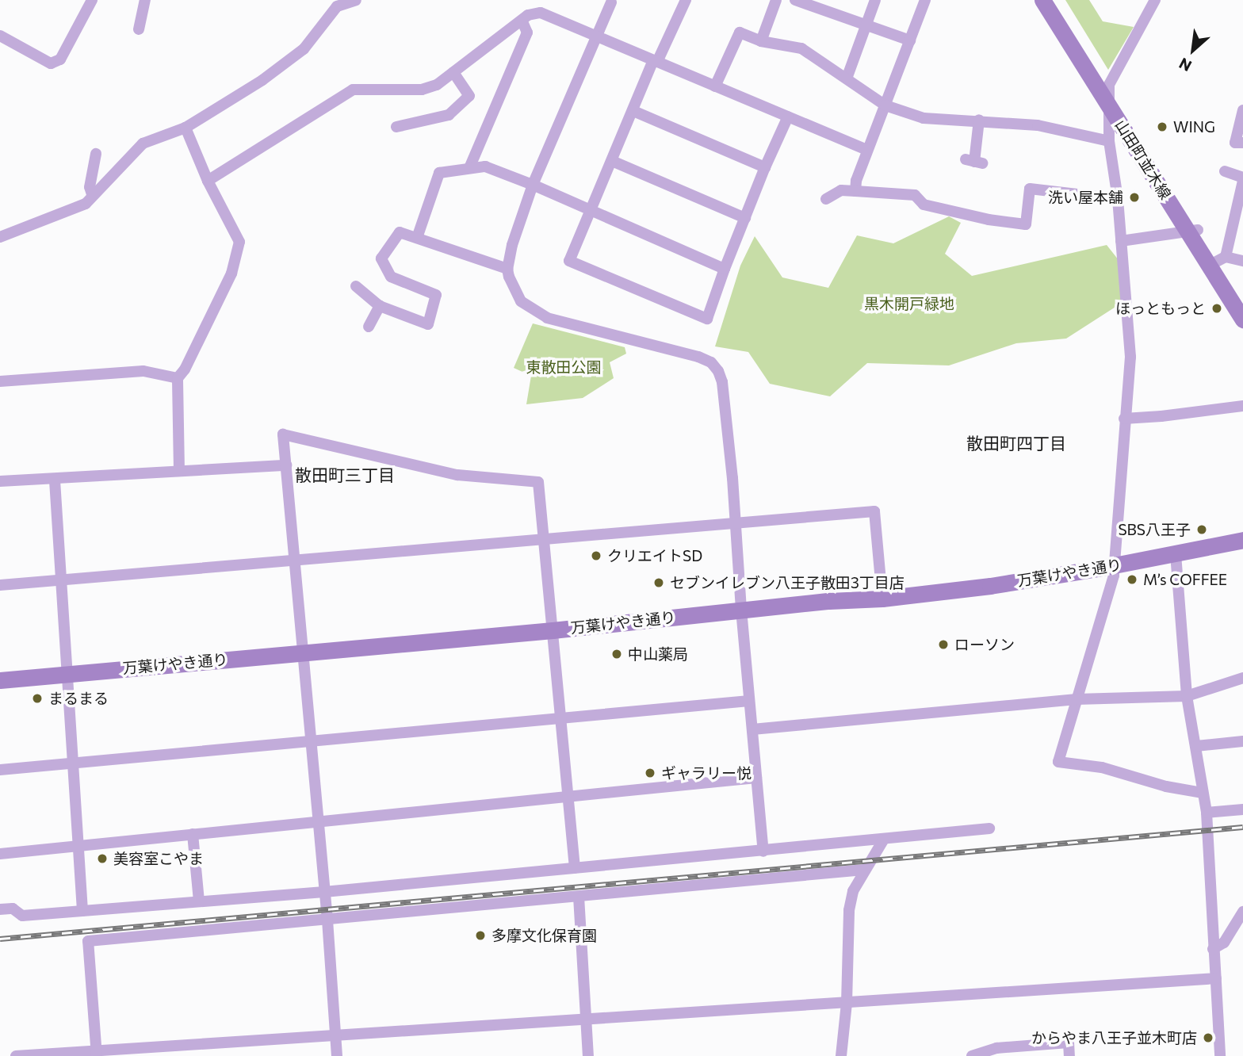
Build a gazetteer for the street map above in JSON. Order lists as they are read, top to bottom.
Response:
{
  "streets": {
    "street": ["山田町並木線", "万葉けやき通り"]
  },
  "districts": ["散田町四丁目", "散田町三丁目"],
  "parks": ["黒木開戸緑地", "東散田公園"],
  "places": [
    "WING",
    "洗い屋本舗",
    "ほっともっと",
    "SBS八王子",
    "クリエイトSD",
    "M’s COFFEE",
    "セブンイレブン八王子散田3丁目店",
    "ローソン",
    "中山薬局",
    "まるまる",
    "ギャラリー悦",
    "美容室こやま",
    "多摩文化保育園",
    "からやま八王子並木町店"
  ],
  "north": "bottom left"
}
